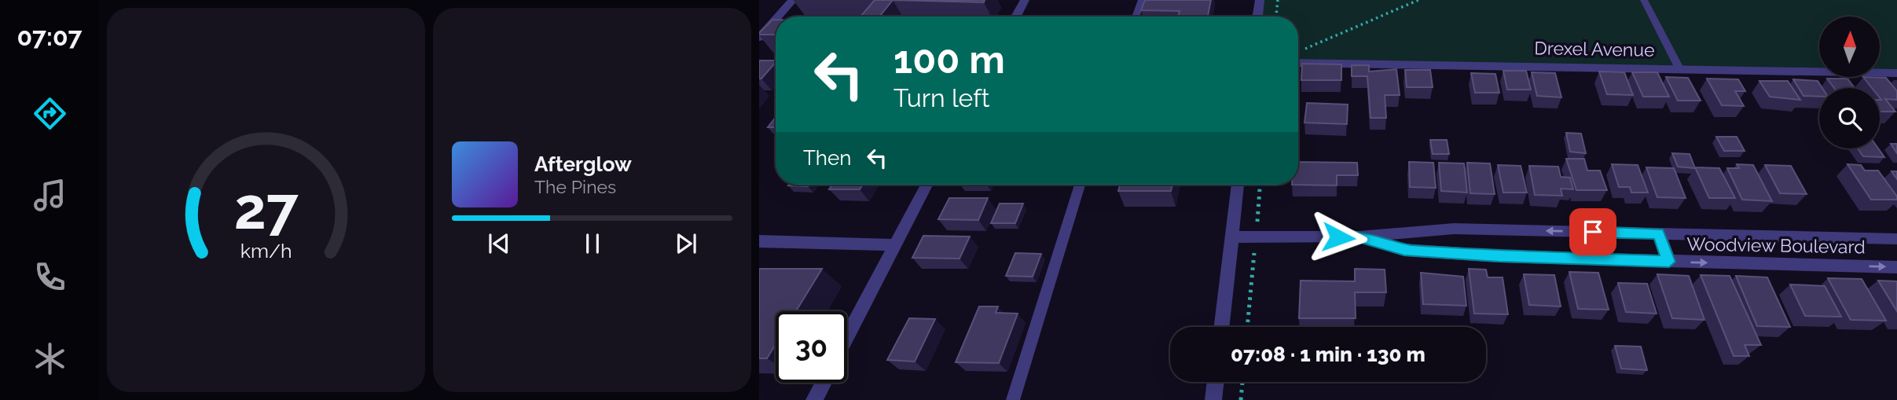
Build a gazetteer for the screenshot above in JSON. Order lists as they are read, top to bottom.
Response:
{
  "streets": {
    "street": ["Drexel Avenue", "Woodview Boulevard"]
  },
  "north": "top",
  "page": {
    "tabs": "07:07",
    "turn": ["100 m", "Turn left"],
    "then": "Then",
    "song": ["Afterglow", "The Pines"],
    "limit": "30",
    "trip": "07:08 · 1 min · 130 m",
    "gauge": ["27", "km/h"]
  }
}
